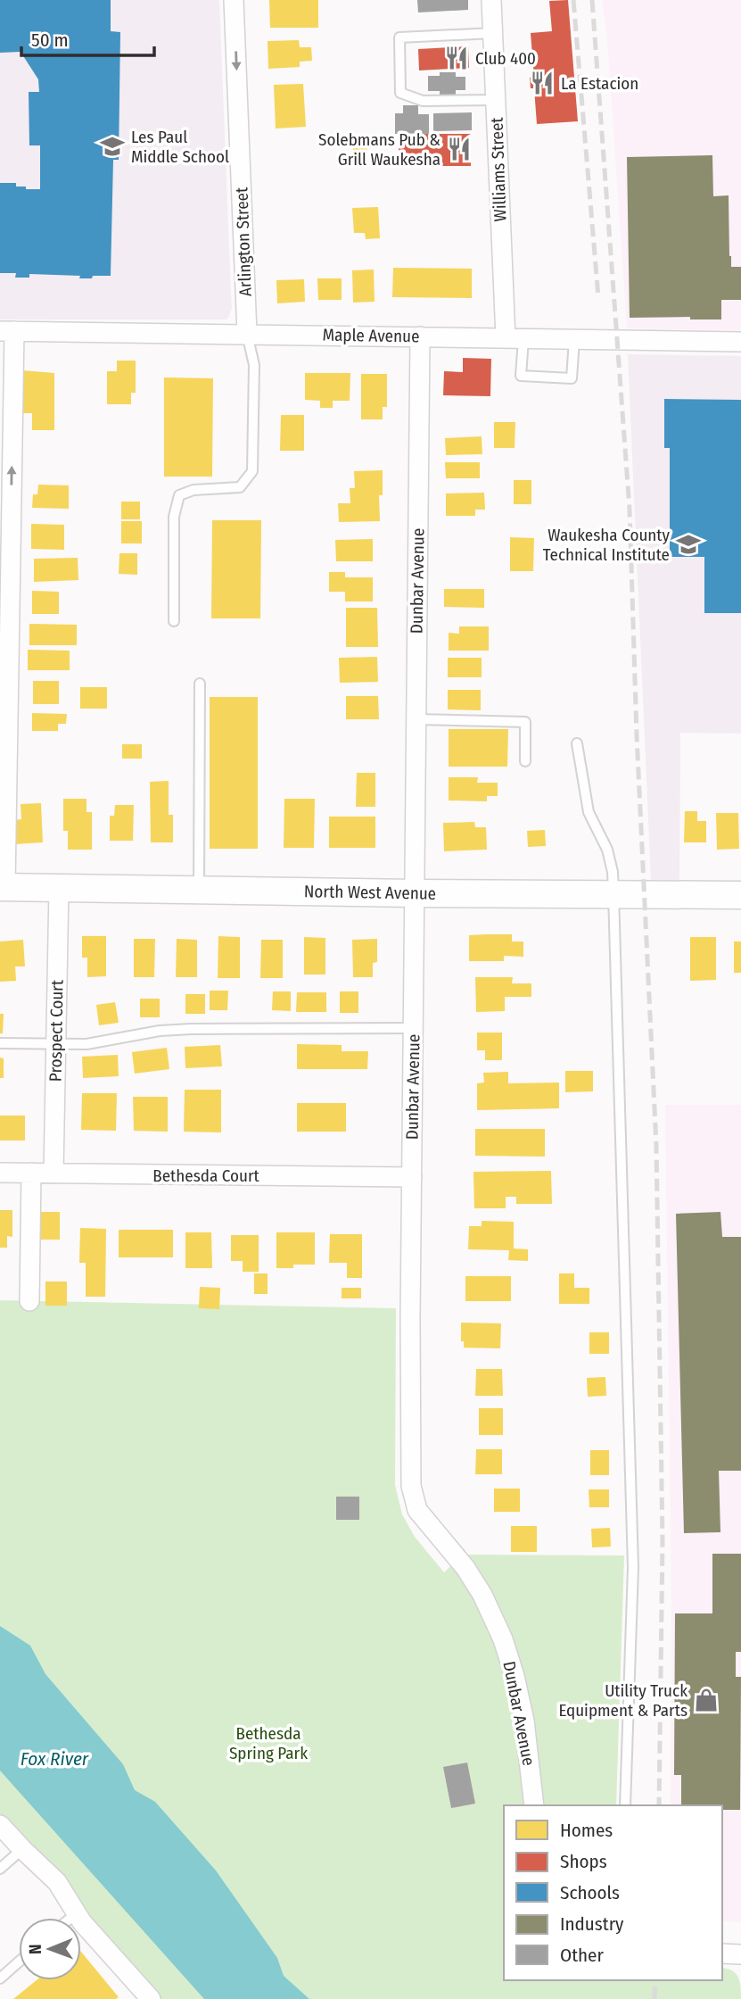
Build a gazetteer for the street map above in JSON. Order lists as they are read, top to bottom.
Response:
{
  "streets": {
    "street": [
      "Williams Street",
      "Arlington Street",
      "Maple Avenue",
      "Dunbar Avenue",
      "North West Avenue",
      "Prospect Court",
      "Bethesda Court"
    ]
  },
  "crossings": [
    ["Williams Street", "Maple Avenue"],
    ["Arlington Street", "Maple Avenue"],
    ["Maple Avenue", "Dunbar Avenue"],
    ["Dunbar Avenue", "North West Avenue"],
    ["Dunbar Avenue", "Bethesda Court"],
    ["North West Avenue", "Prospect Court"],
    ["Prospect Court", "Bethesda Court"]
  ],
  "one_way": ["Arlington Street"],
  "water": ["Fox River"],
  "parks": ["Bethesda Spring Park"],
  "places": {
    "restaurant": ["Club 400", "La Estacion", "Solebmans Pub & Grill Waukesha"],
    "school or university": ["Les Paul Middle School", "Waukesha County Technical Institute"],
    "shop": ["Utility Truck Equipment & Parts"]
  },
  "legend": [
    "Homes",
    "Shops",
    "Schools",
    "Industry",
    "Other"
  ],
  "scale_bar": "50 m",
  "north": "left"
}
